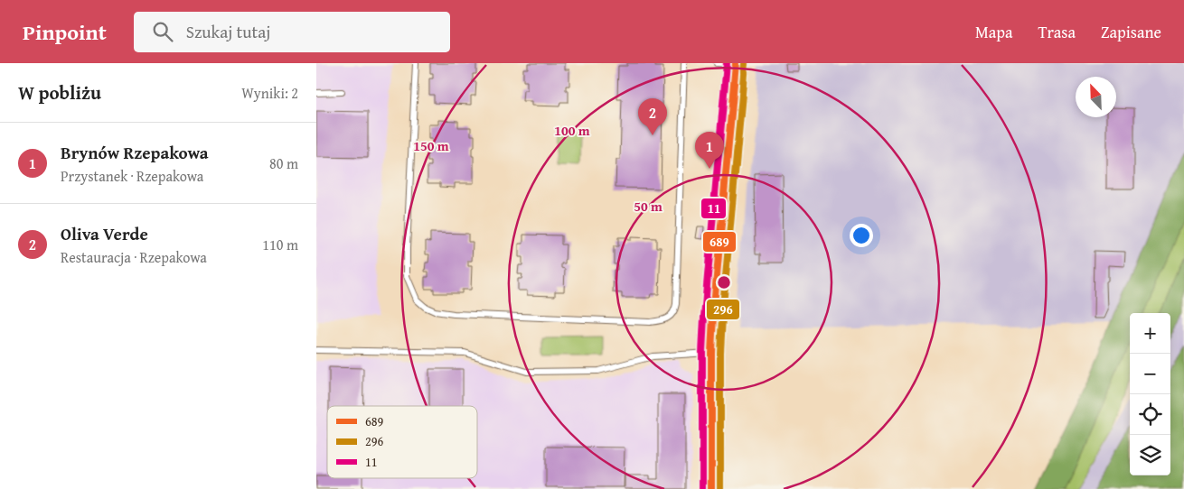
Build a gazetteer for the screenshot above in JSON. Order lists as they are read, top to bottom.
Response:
{
  "lines": ["transit line 689", "transit line 11", "transit line 296"],
  "legend": ["689", "296", "11"],
  "north": "top left",
  "page": {
    "header": "Pinpoint",
    "search": "Szukaj tutaj",
    "nav": ["Mapa", "Trasa", "Zapisane"],
    "heading": ["W pobliżu", "Wyniki: 2"],
    "pins": ["2", "1"],
    "list": [
      {
        "mark": "1",
        "name": "Brynów Rzepakowa",
        "note": "Przystanek · Rzepakowa",
        "value": "80 m"
      },
      {
        "mark": "2",
        "name": "Oliva Verde",
        "note": "Restauracja · Rzepakowa",
        "value": "110 m"
      }
    ],
    "map_buttons": ["+", "−"]
  },
  "rings": ["100 m", "150 m", "50 m"]
}
